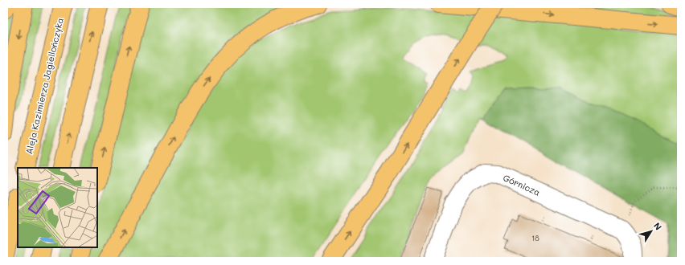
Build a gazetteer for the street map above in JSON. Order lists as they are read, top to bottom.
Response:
{
  "streets": {
    "highway": ["Aleja Kazimierza Jagiellończyka"],
    "street": ["Górnicza"]
  },
  "house_numbers": ["18"],
  "north": "top right"
}
